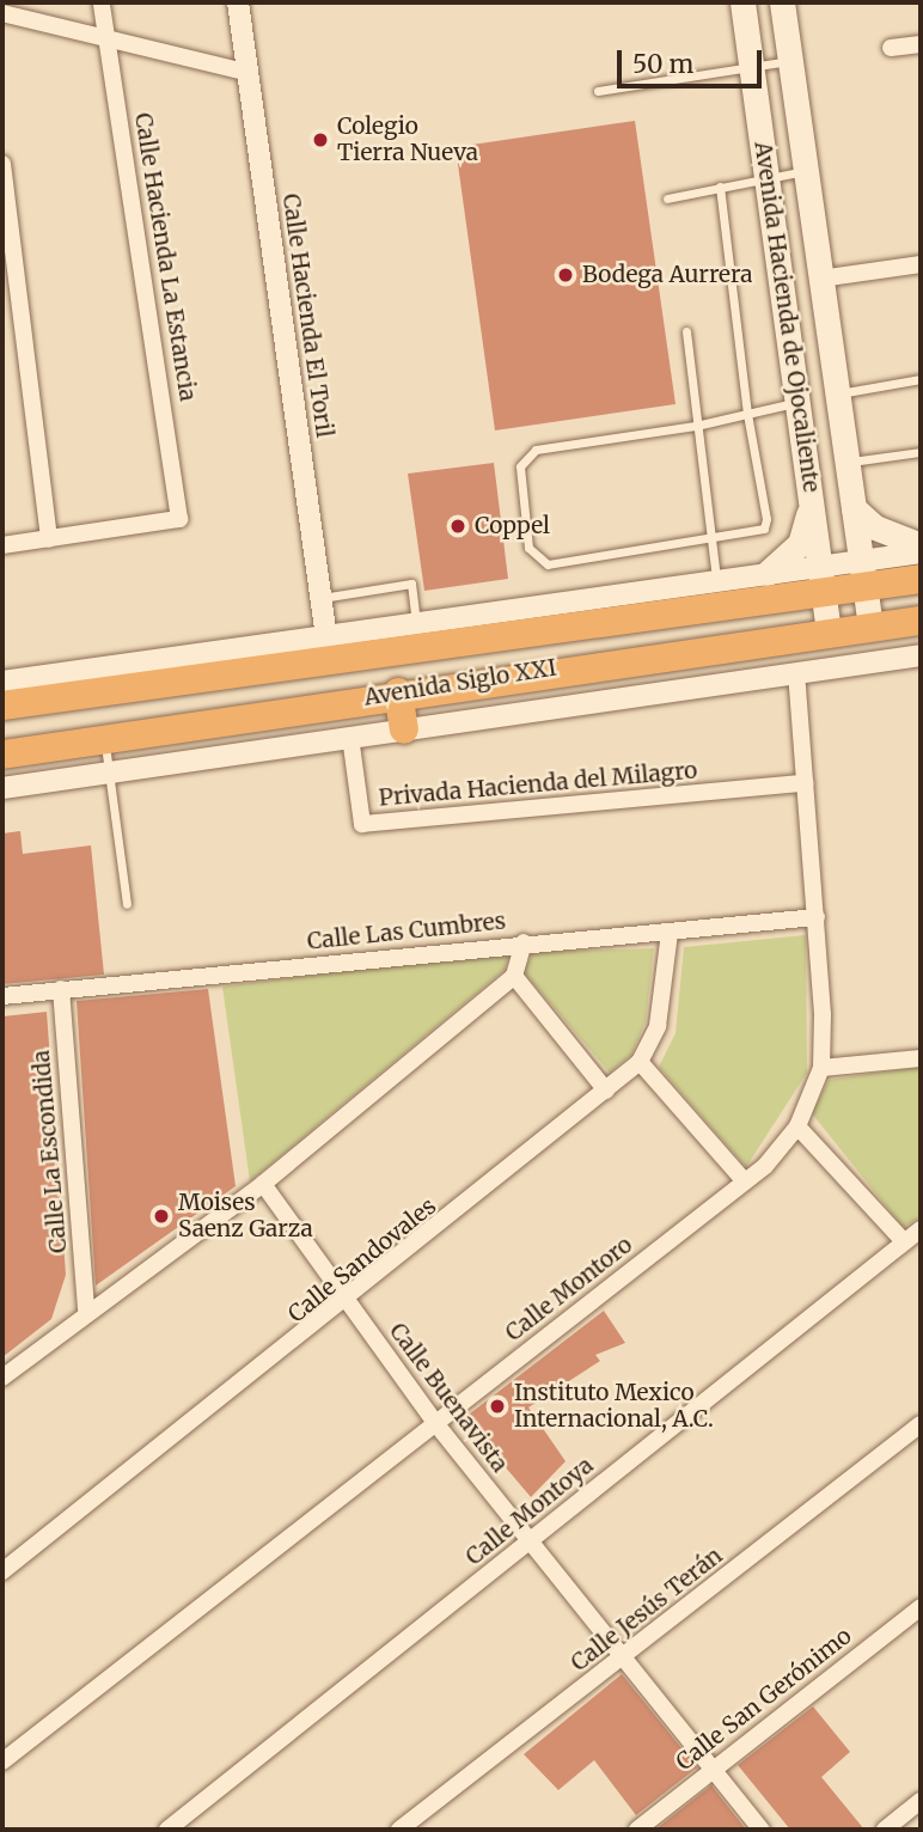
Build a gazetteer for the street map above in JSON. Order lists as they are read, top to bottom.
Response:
{
  "streets": {
    "highway": ["Avenida Siglo XXI"],
    "main road": ["Avenida Hacienda de Ojocaliente"],
    "street": [
      "Calle Hacienda La Estancia",
      "Calle Hacienda El Toril",
      "Privada Hacienda del Milagro",
      "Calle Las Cumbres",
      "Calle La Escondida",
      "Calle Sandovales",
      "Calle Montoro",
      "Calle Buenavista",
      "Calle Montoya",
      "Calle Jesús Terán",
      "Calle San Gerónimo"
    ]
  },
  "crossings": [
    ["Calle Hacienda El Toril", "Avenida Siglo XXI"],
    ["Avenida Hacienda de Ojocaliente", "Avenida Siglo XXI"],
    ["Avenida Siglo XXI", "Privada Hacienda del Milagro"],
    ["Avenida Siglo XXI", "Calle Montoro"],
    ["Privada Hacienda del Milagro", "Calle Montoro"],
    ["Calle Las Cumbres", "Calle La Escondida"],
    ["Calle Las Cumbres", "Calle Sandovales"],
    ["Calle Las Cumbres", "Calle Montoro"],
    ["Calle Sandovales", "Calle Buenavista"],
    ["Calle Montoro", "Calle Buenavista"],
    ["Calle Buenavista", "Calle Montoya"],
    ["Calle Buenavista", "Calle Jesús Terán"],
    ["Calle Buenavista", "Calle San Gerónimo"]
  ],
  "places": [
    "Colegio Tierra Nueva",
    "Bodega Aurrera",
    "Coppel",
    "Moises Saenz Garza",
    "Instituto Mexico Internacional, A.C."
  ],
  "scale_bar": "50 m"
}
